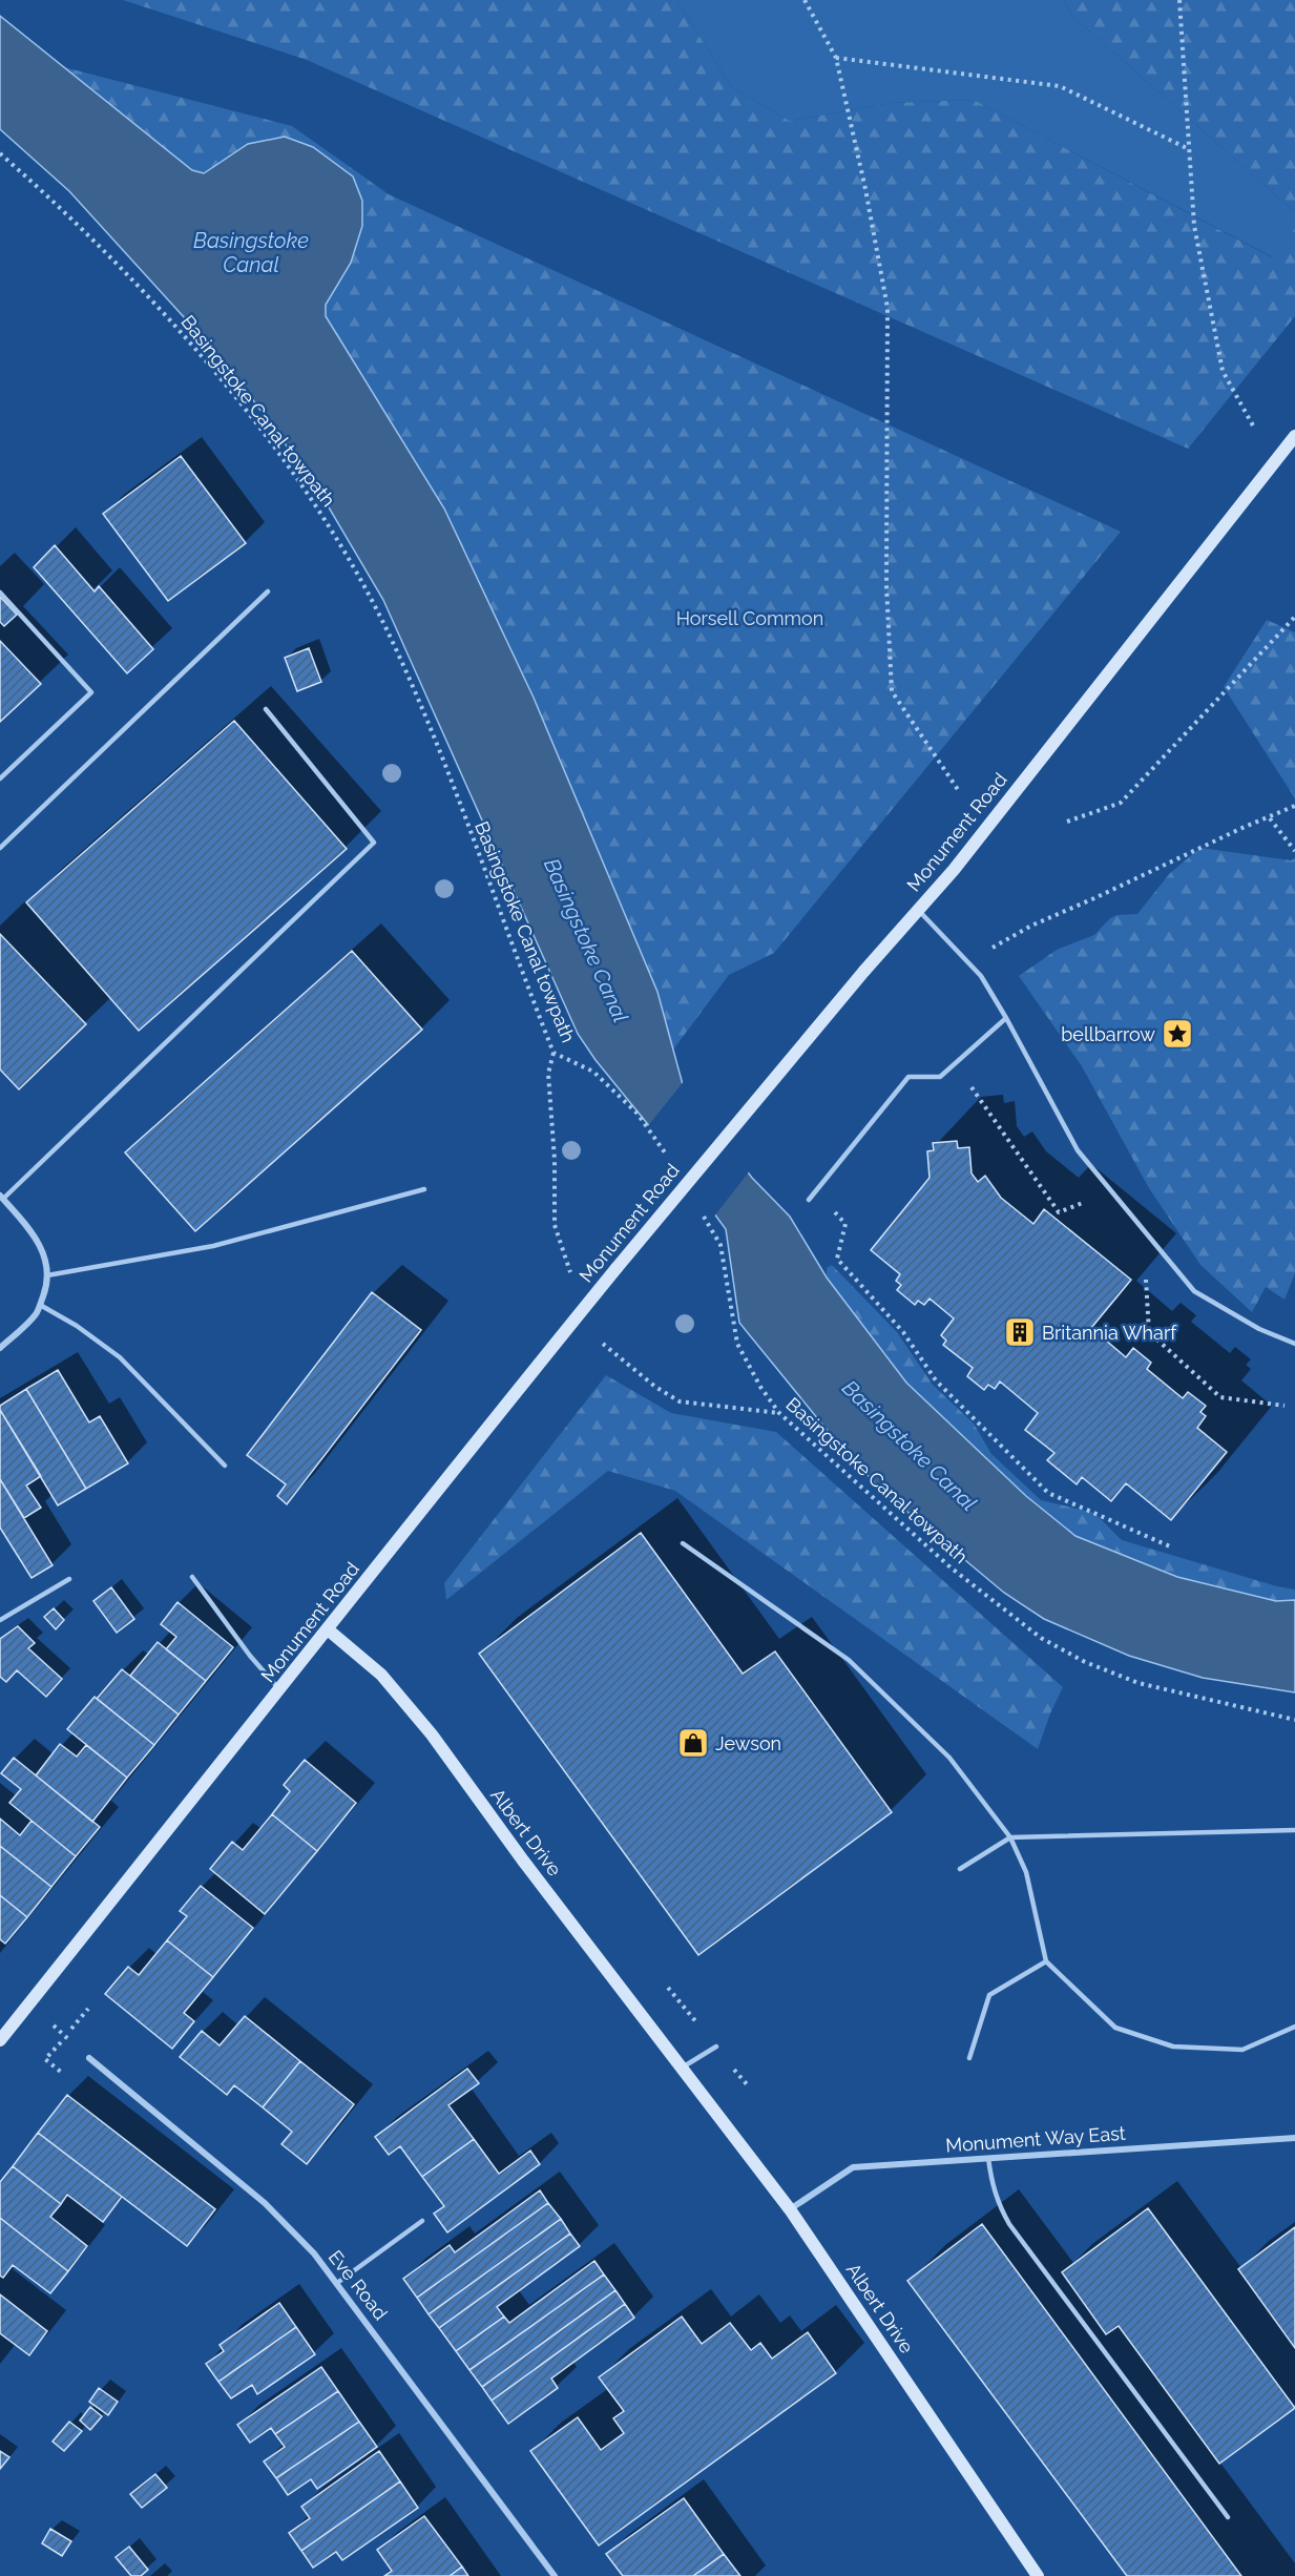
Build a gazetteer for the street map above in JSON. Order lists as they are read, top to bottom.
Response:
{
  "streets": {
    "street": [
      "Monument Road",
      "Albert Drive",
      "Monument Way East",
      "Eve Road"
    ],
    "path": ["Basingstoke Canal towpath"]
  },
  "crossings": [
    ["Monument Road", "Albert Drive"],
    ["Albert Drive", "Monument Way East"]
  ],
  "water": ["Basingstoke Canal"],
  "parks": ["Horsell Common"],
  "places": {
    "place": ["bellbarrow"],
    "building": ["Britannia Wharf"],
    "shop": ["Jewson"]
  }
}
